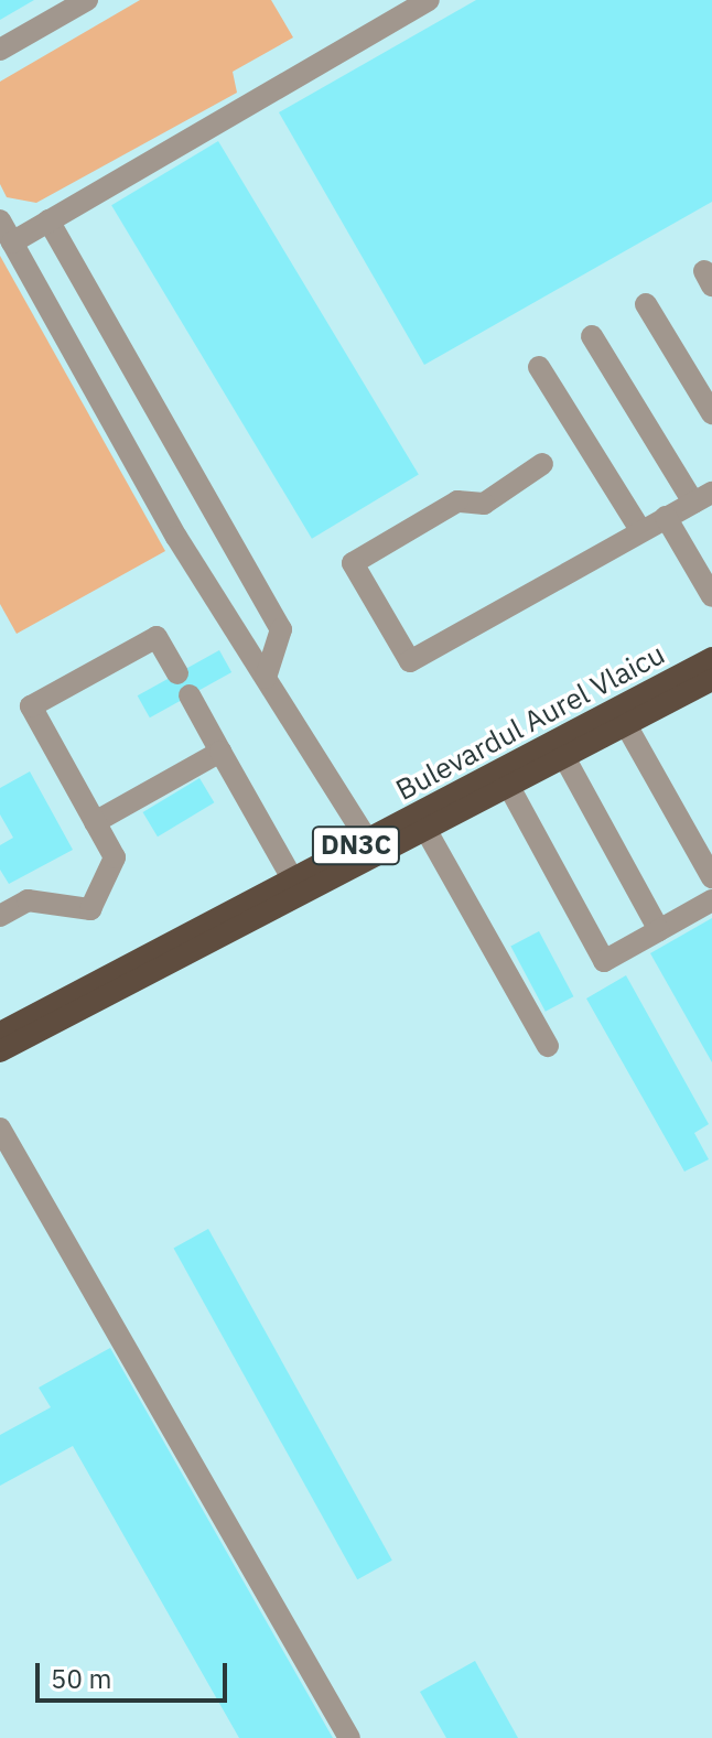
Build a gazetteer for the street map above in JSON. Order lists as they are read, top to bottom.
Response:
{
  "streets": {
    "main road": ["Bulevardul Aurel Vlaicu", "DN3C"]
  },
  "scale_bar": "50 m"
}
